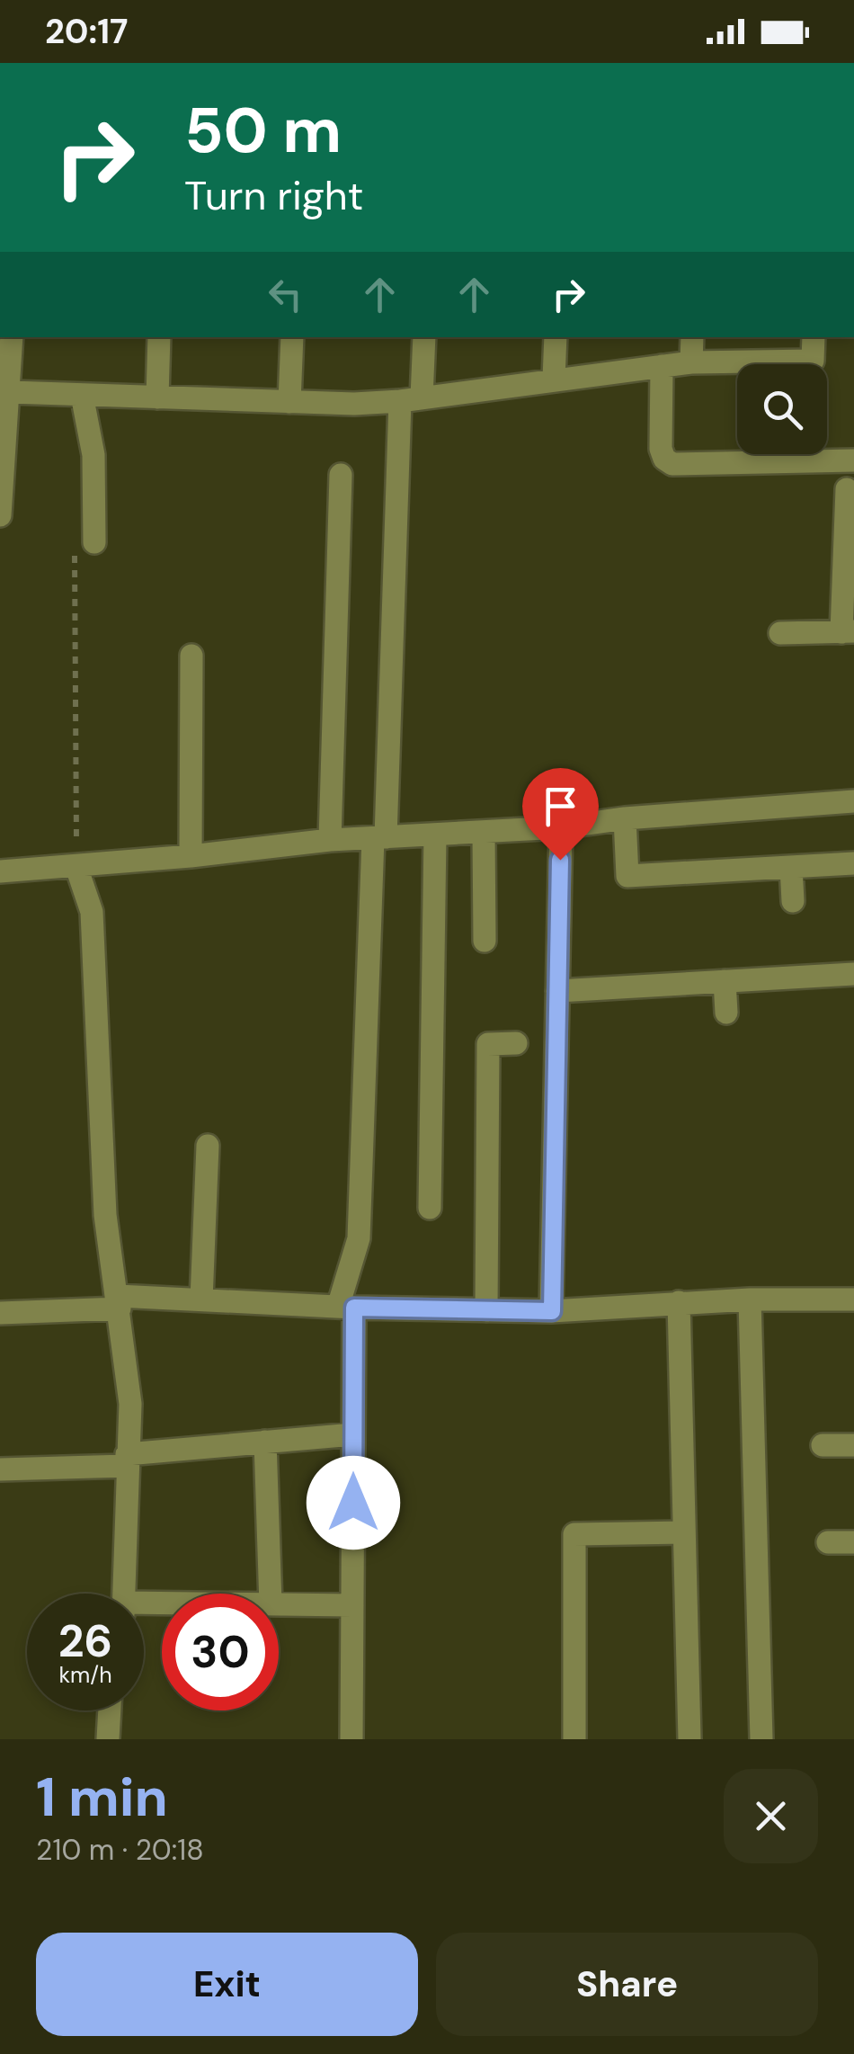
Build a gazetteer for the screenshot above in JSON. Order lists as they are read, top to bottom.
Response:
{
  "page": {
    "status": "20:17",
    "turn": ["50 m", "Turn right"],
    "speed": "26 km/h",
    "limit": "30",
    "heading": ["1 min", "210 m · 20:18"],
    "buttons": ["Exit", "Share"]
  }
}
